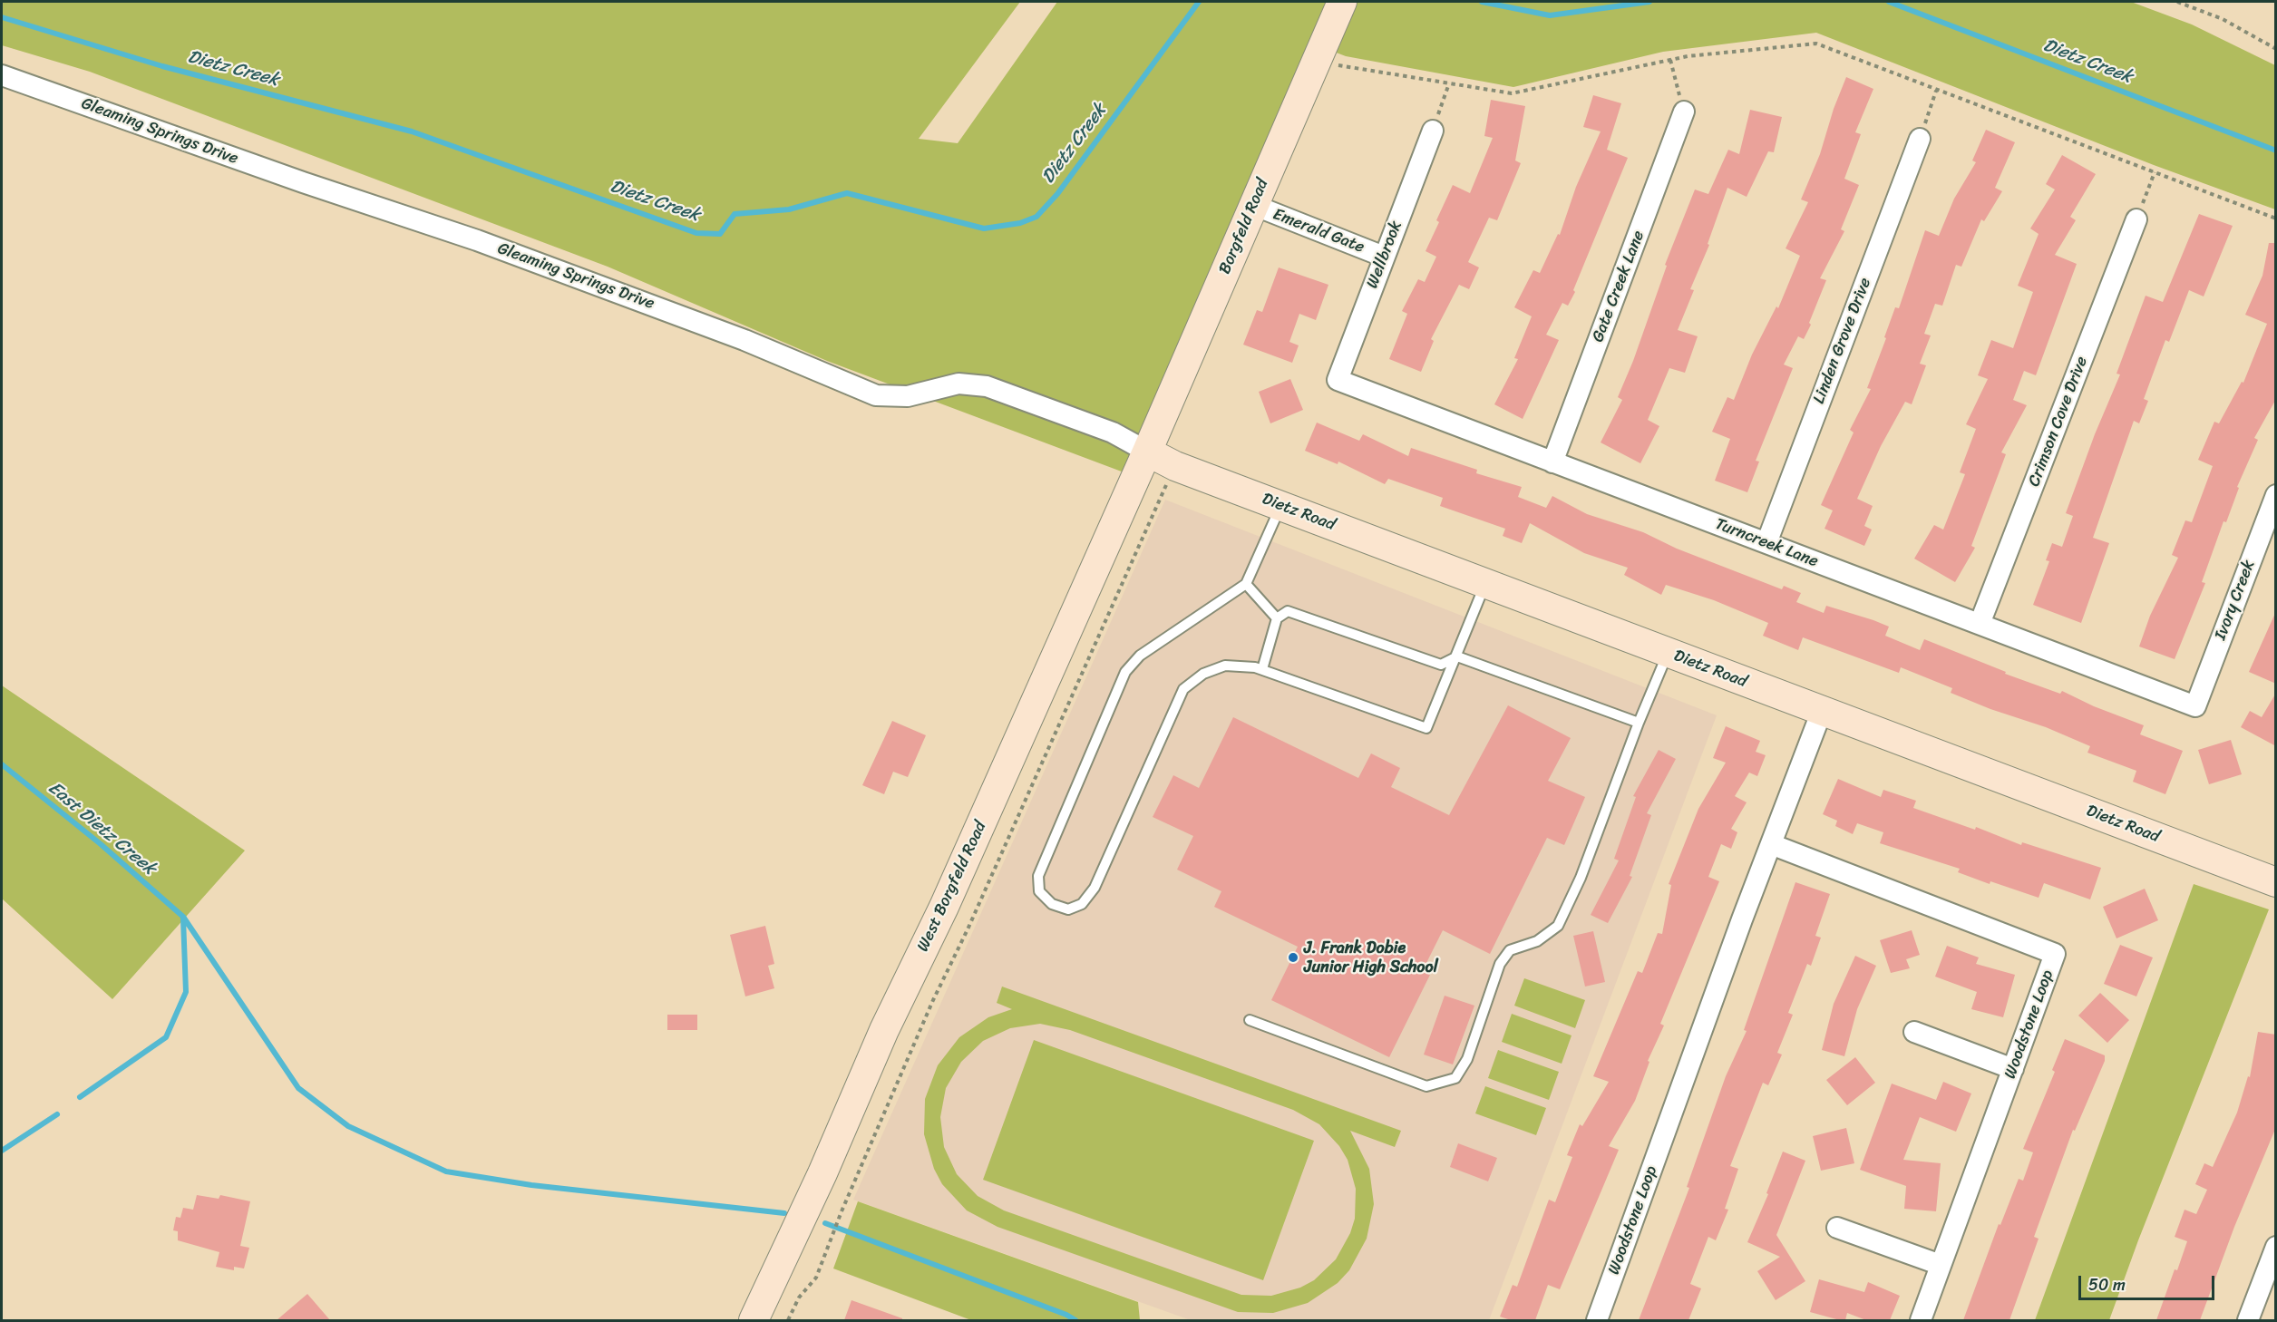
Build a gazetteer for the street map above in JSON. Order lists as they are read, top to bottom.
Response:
{
  "streets": {
    "street": [
      "Gleaming Springs Drive",
      "Borgfeld Road",
      "Emerald Gate",
      "Wellbrook",
      "Gate Creek Lane",
      "Linden Grove Drive",
      "Crimson Cove Drive",
      "Dietz Road",
      "Turncreek Lane",
      "Ivory Creek",
      "West Borgfeld Road",
      "Woodstone Loop"
    ]
  },
  "crossings": [
    ["Gleaming Springs Drive", "Borgfeld Road"],
    ["Gleaming Springs Drive", "Dietz Road"],
    ["Gleaming Springs Drive", "West Borgfeld Road"],
    ["Borgfeld Road", "Emerald Gate"],
    ["Borgfeld Road", "Dietz Road"],
    ["Borgfeld Road", "West Borgfeld Road"],
    ["Emerald Gate", "Wellbrook"],
    ["Wellbrook", "Turncreek Lane"],
    ["Gate Creek Lane", "Turncreek Lane"],
    ["Linden Grove Drive", "Turncreek Lane"],
    ["Crimson Cove Drive", "Turncreek Lane"],
    ["Dietz Road", "West Borgfeld Road"],
    ["Dietz Road", "Woodstone Loop"],
    ["Turncreek Lane", "Ivory Creek"]
  ],
  "water": ["Dietz Creek", "East Dietz Creek"],
  "places": ["J. Frank Dobie Junior High School"],
  "scale_bar": "50 m"
}
